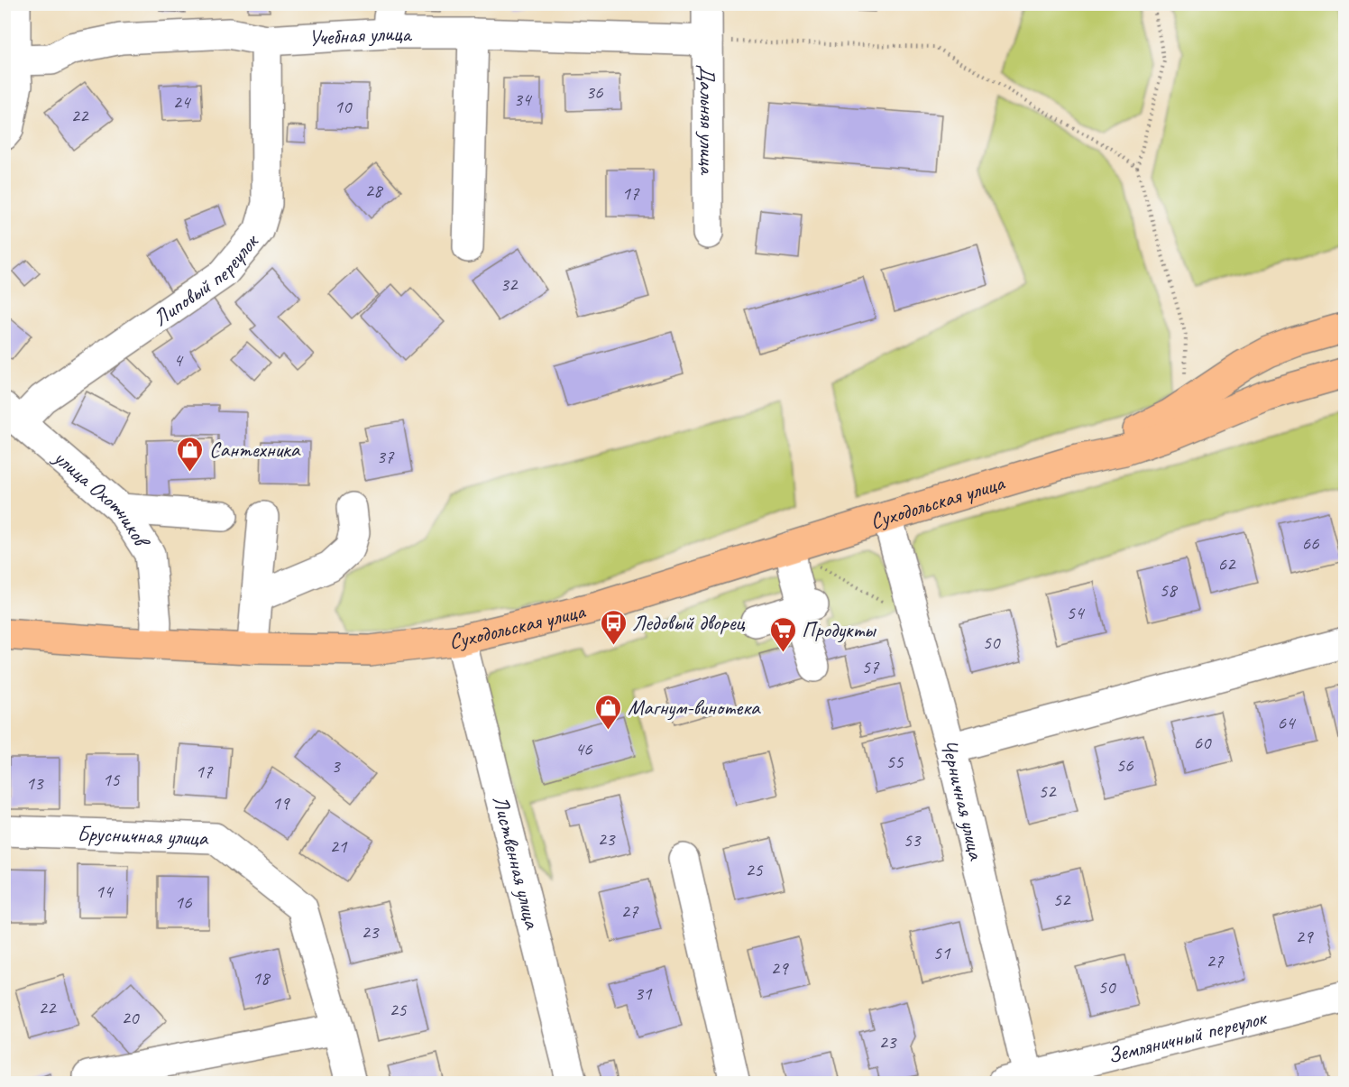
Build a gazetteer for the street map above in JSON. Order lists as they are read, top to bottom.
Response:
{
  "streets": {
    "main road": ["Суходольская улица"],
    "street": [
      "Учебная улица",
      "Дальняя улица",
      "Липовый переулок",
      "улица Охотников",
      "Черничная улица",
      "Брусничная улица",
      "Лиственная улица",
      "Земляничный переулок"
    ]
  },
  "crossings": [
    ["Учебная улица", "Дальняя улица"],
    ["Учебная улица", "Липовый переулок"],
    ["Липовый переулок", "улица Охотников"],
    ["улица Охотников", "Суходольская улица"],
    ["Суходольская улица", "Черничная улица"],
    ["Суходольская улица", "Лиственная улица"],
    ["Черничная улица", "Земляничный переулок"]
  ],
  "places": {
    "shop": ["Сантехника", "Магнум-винотека"],
    "bus stop": ["Ледовый дворец"],
    "supermarket": ["Продукты"]
  },
  "house_numbers": [
    "36",
    "34",
    "24",
    "10",
    "22",
    "28",
    "17",
    "32",
    "4",
    "37",
    "66",
    "62",
    "58",
    "54",
    "50",
    "57",
    "64",
    "60",
    "46",
    "55",
    "56",
    "3",
    "17",
    "15",
    "13",
    "52",
    "19",
    "23",
    "53",
    "21",
    "25",
    "14",
    "52",
    "16",
    "27",
    "23",
    "29",
    "51",
    "27",
    "29",
    "18",
    "50",
    "31",
    "22",
    "25",
    "20",
    "23"
  ]
}
